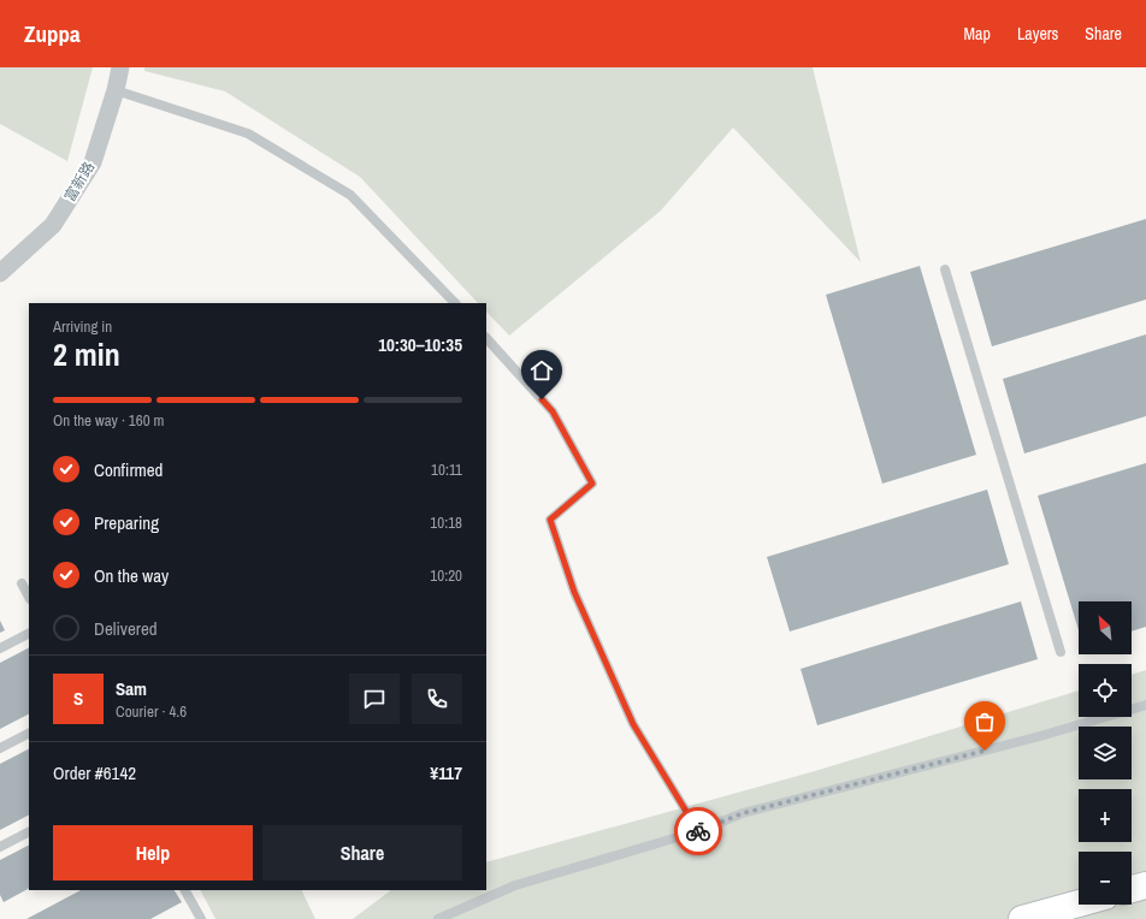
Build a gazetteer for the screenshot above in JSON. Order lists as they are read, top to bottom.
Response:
{
  "streets": {
    "street": ["富新路"]
  },
  "north": "top left",
  "page": {
    "header": "Zuppa",
    "nav": ["Map", "Layers", "Share"],
    "heading": ["2 min", "Arriving in", "10:30–10:35"],
    "panel": [
      "Sam",
      "Courier · 4.6",
      "Order #6142",
      "¥117"
    ],
    "bar": "On the way · 160 m",
    "list": [
      ["Confirmed", "10:11"],
      ["Preparing", "10:18"],
      ["On the way", "10:20"],
      "Delivered"
    ],
    "map_buttons": ["+", "−"],
    "round": "S",
    "buttons": ["Help", "Share"]
  }
}
